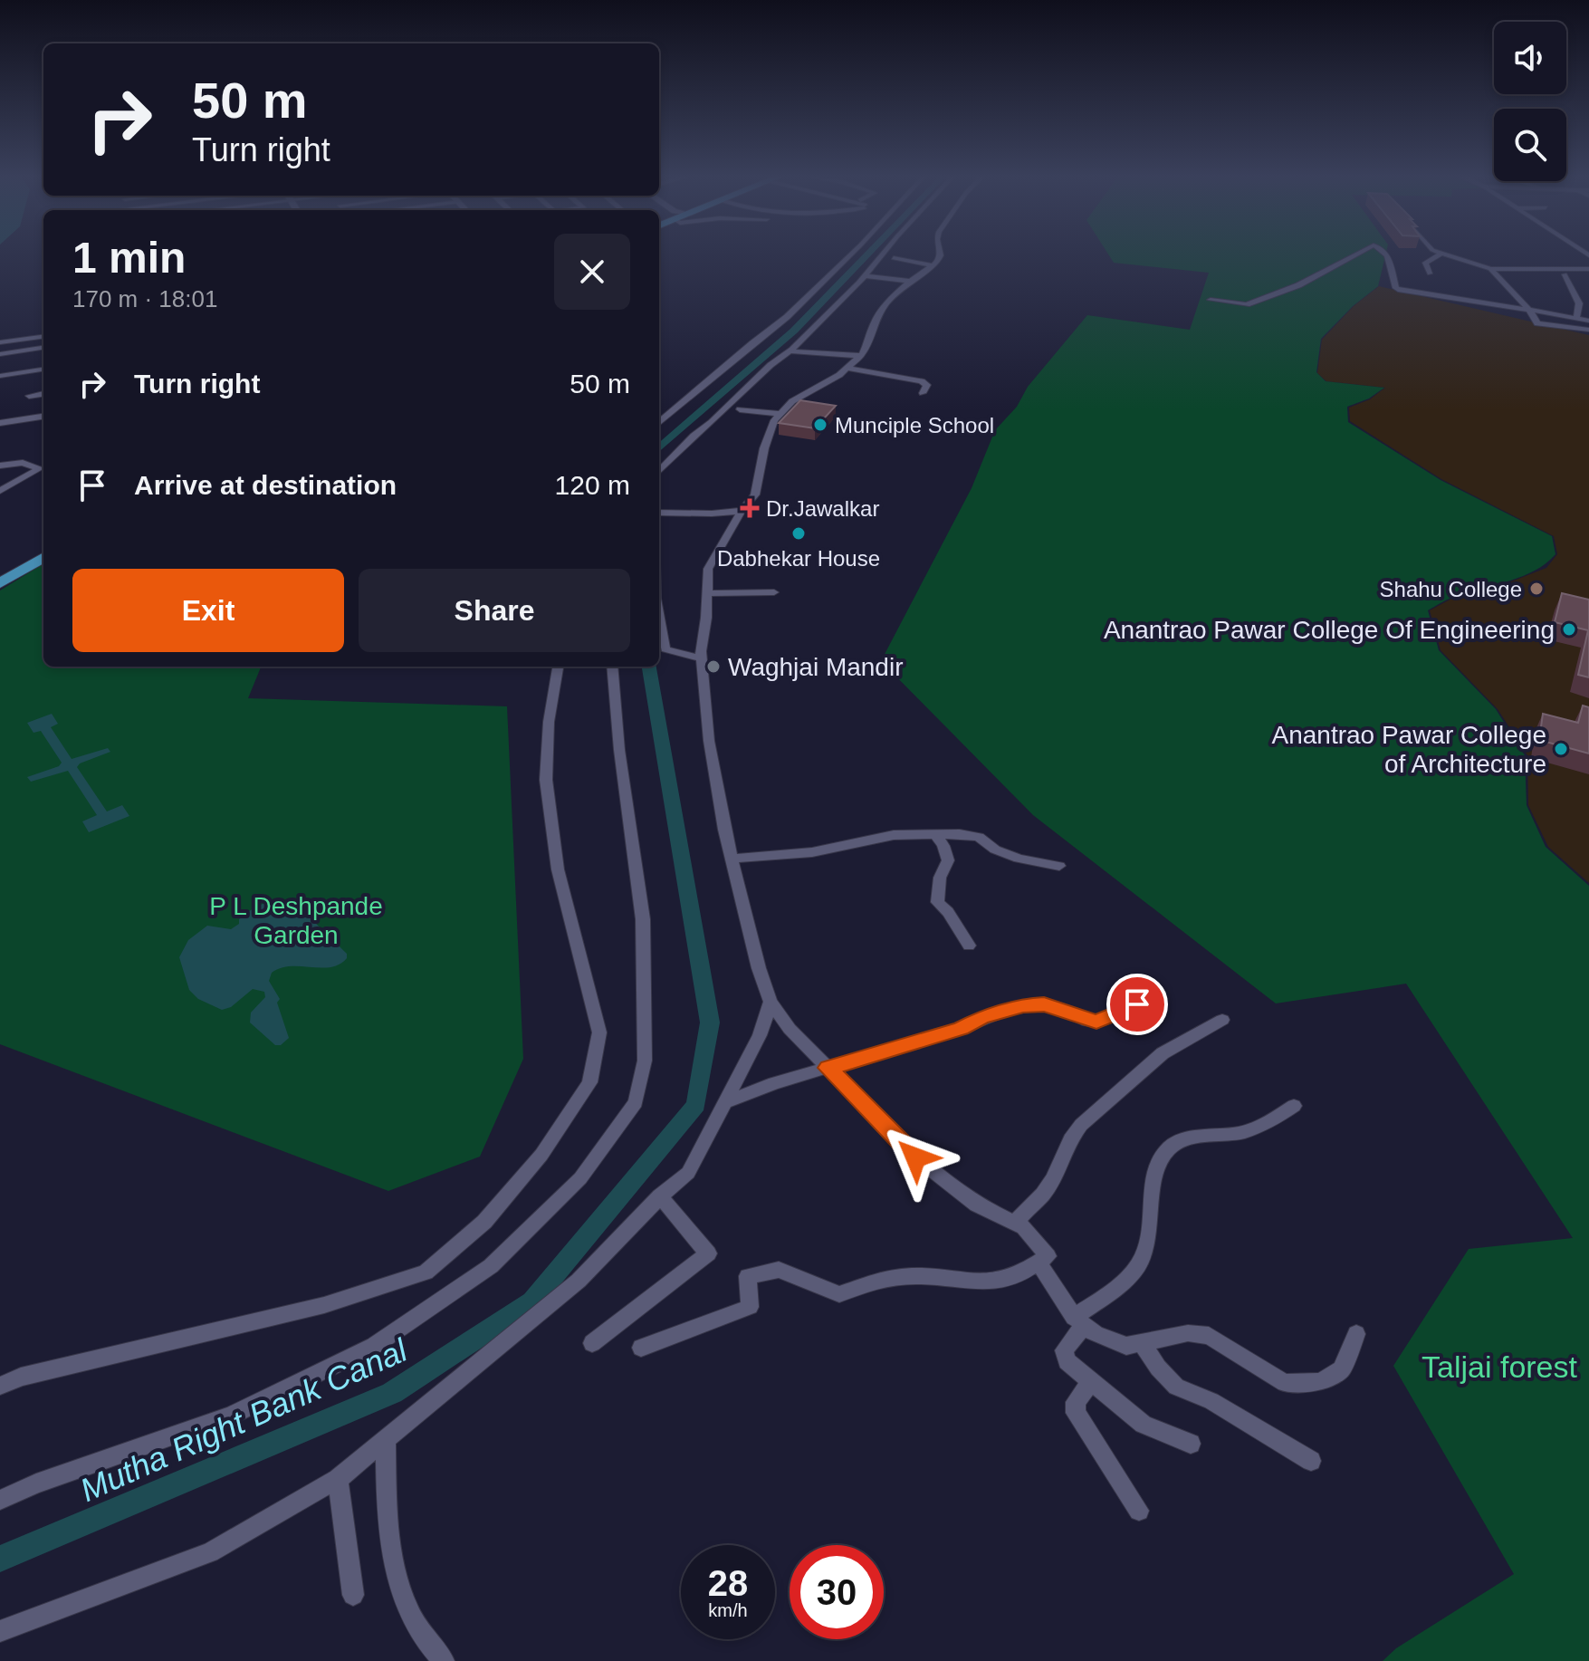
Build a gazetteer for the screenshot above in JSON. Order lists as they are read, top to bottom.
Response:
{
  "water": ["Mutha Right Bank Canal"],
  "parks": ["P L Deshpande Garden", "Taljai forest"],
  "places": {
    "other": [
      "Munciple School",
      "Dabhekar House",
      "Shahu College",
      "Anantrao Pawar College Of Engineering",
      "Waghjai Mandir",
      "Anantrao Pawar College of Architecture"
    ],
    "health": ["Dr.Jawalkar"]
  },
  "page": {
    "turn": ["50 m", "Turn right"],
    "heading": ["1 min", "170 m · 18:01"],
    "list": [
      {
        "name": "Turn right",
        "value": "50 m"
      },
      {
        "name": "Arrive at destination",
        "value": "120 m"
      }
    ],
    "buttons": ["Exit", "Share"],
    "speed": "28 km/h",
    "limit": "30"
  }
}
